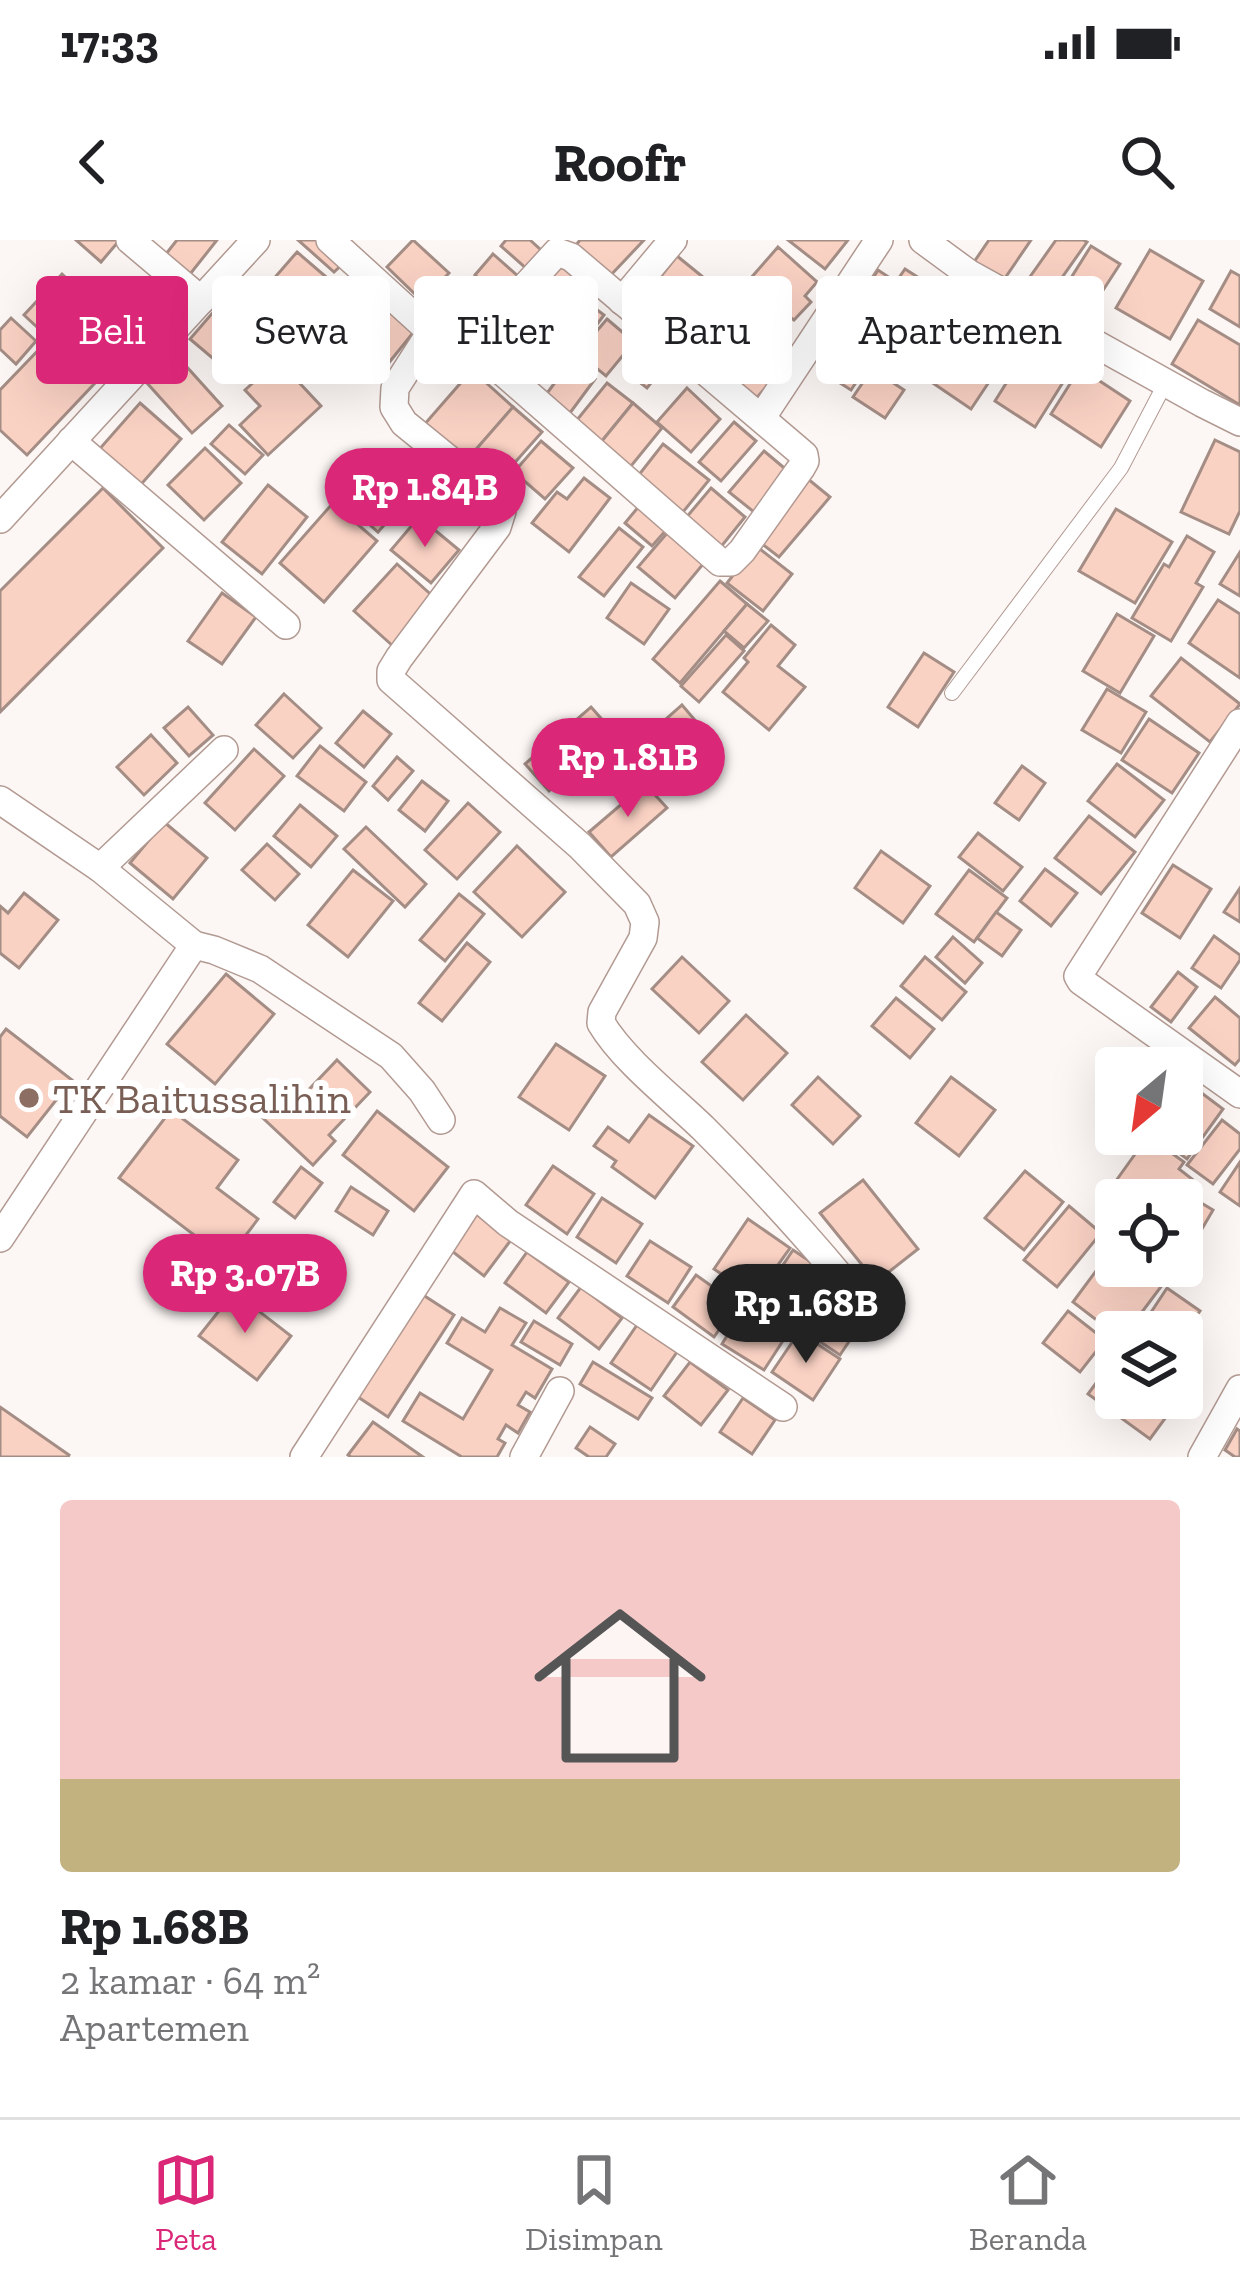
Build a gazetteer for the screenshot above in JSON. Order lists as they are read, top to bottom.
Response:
{
  "places": ["TK Baitussalihin"],
  "north": "bottom left",
  "page": {
    "status": "17:33",
    "header": "Roofr",
    "chip": [
      "Beli",
      "Sewa",
      "Filter",
      "Baru",
      "Apartemen"
    ],
    "price": [
      "Rp 1.84B",
      "Rp 1.81B",
      "Rp 3.07B",
      "Rp 1.68B"
    ],
    "list": [
      {
        "name": "Rp 1.68B",
        "note": "2 kamar · 64 m² · Apartemen"
      }
    ],
    "tabs": ["Peta", "Disimpan", "Beranda"]
  }
}
